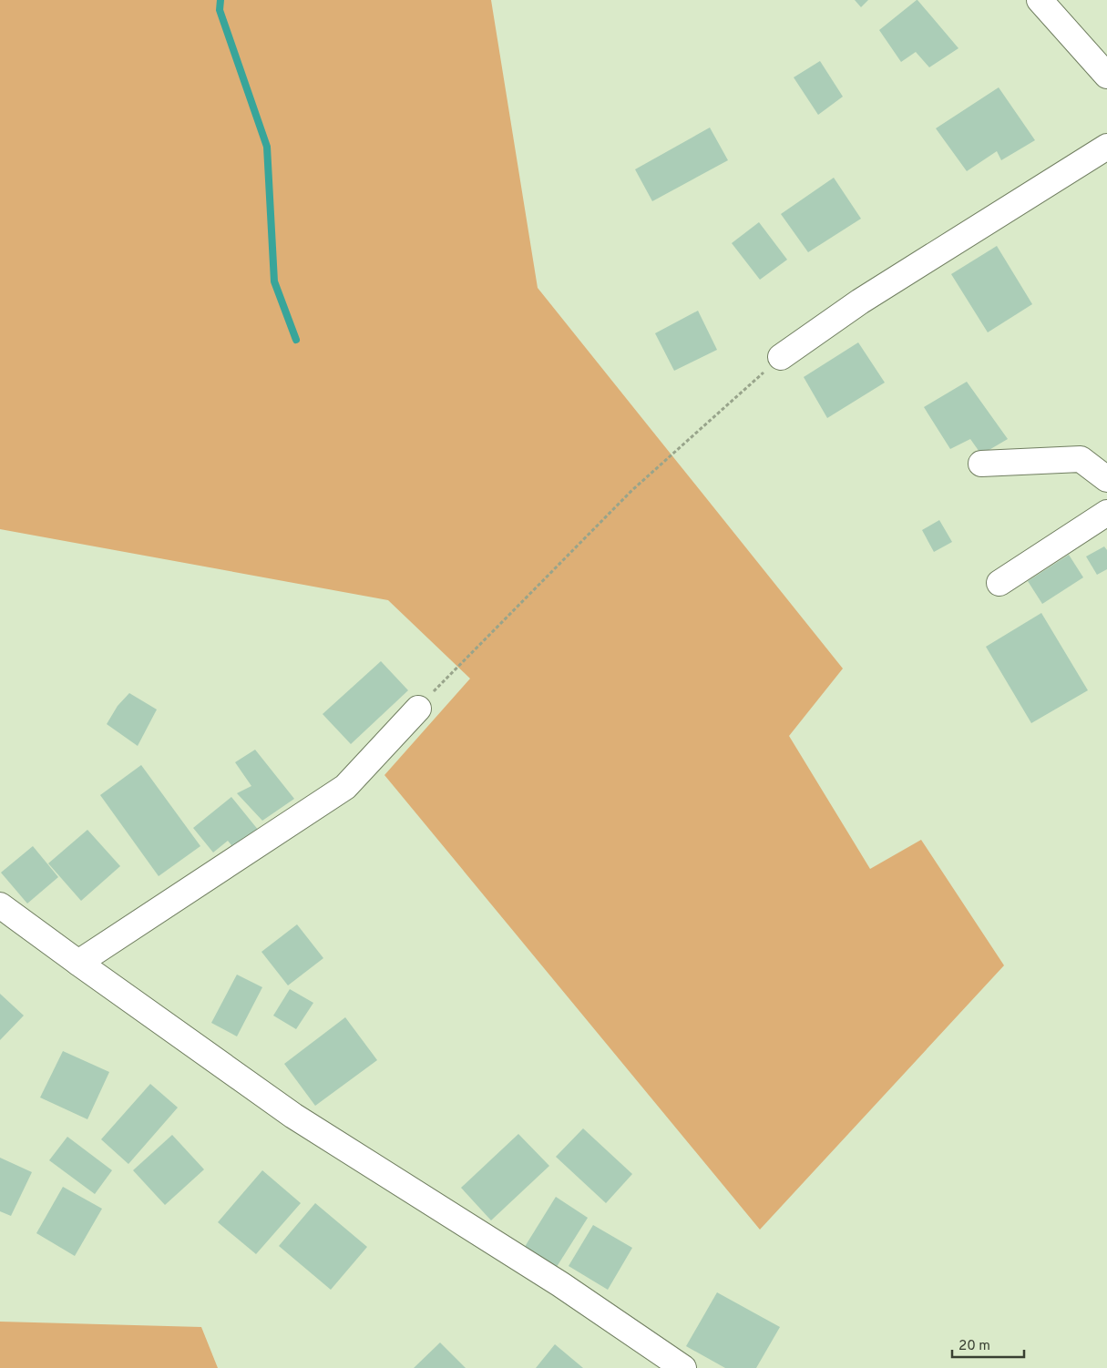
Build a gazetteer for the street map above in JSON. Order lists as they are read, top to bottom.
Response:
{
  "scale_bar": "20 m"
}
